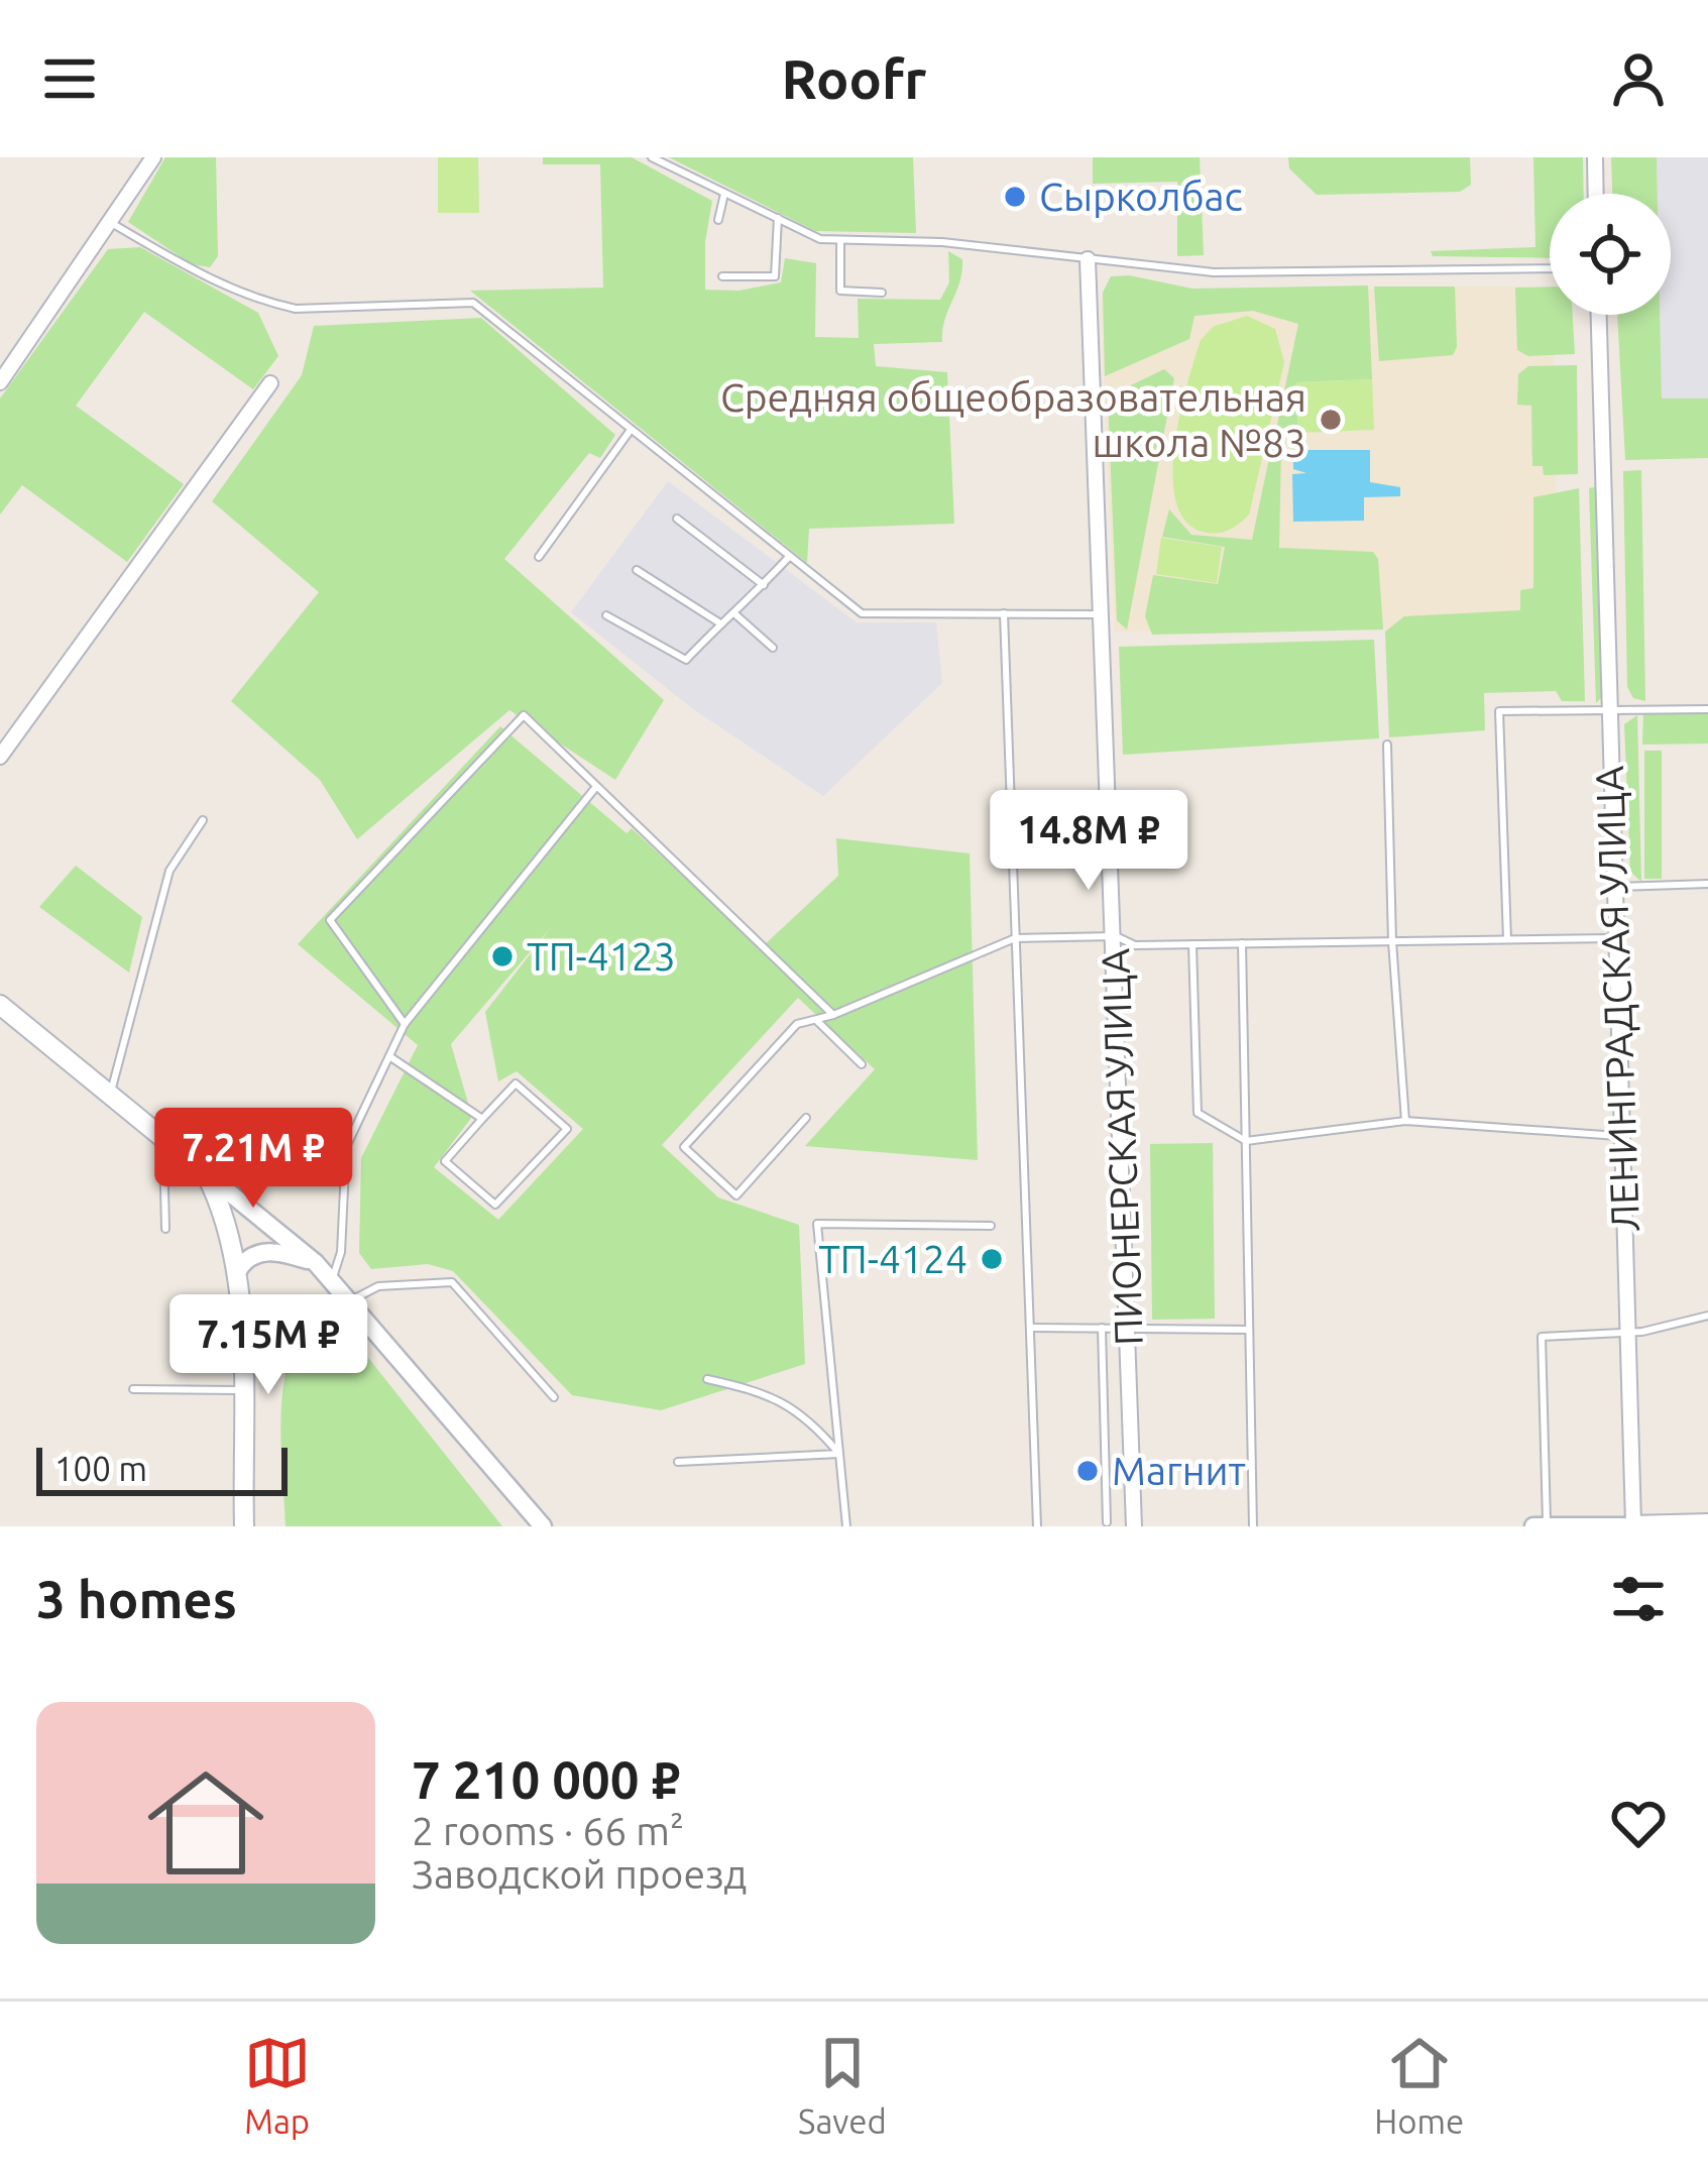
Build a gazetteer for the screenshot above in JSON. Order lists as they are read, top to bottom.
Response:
{
  "streets": {
    "street": ["ЛЕНИНГРАДСКАЯ УЛИЦА", "ПИОНЕРСКАЯ УЛИЦА"]
  },
  "places": [
    "Сырколбас",
    "Средняя общеобразовательная школа №83",
    "ТП-4123",
    "ТП-4124",
    "Магнит"
  ],
  "scale_bar": "100 m",
  "page": {
    "header": "Roofr",
    "price": ["14.8M ₽", "7.21M ₽", "7.15M ₽"],
    "scale": "100 m",
    "heading": "3 homes",
    "list": [
      {
        "name": "7 210 000 ₽",
        "note": "2 rooms · 66 m² · Заводской проезд"
      }
    ],
    "tabs": ["Map", "Saved", "Home"]
  }
}
